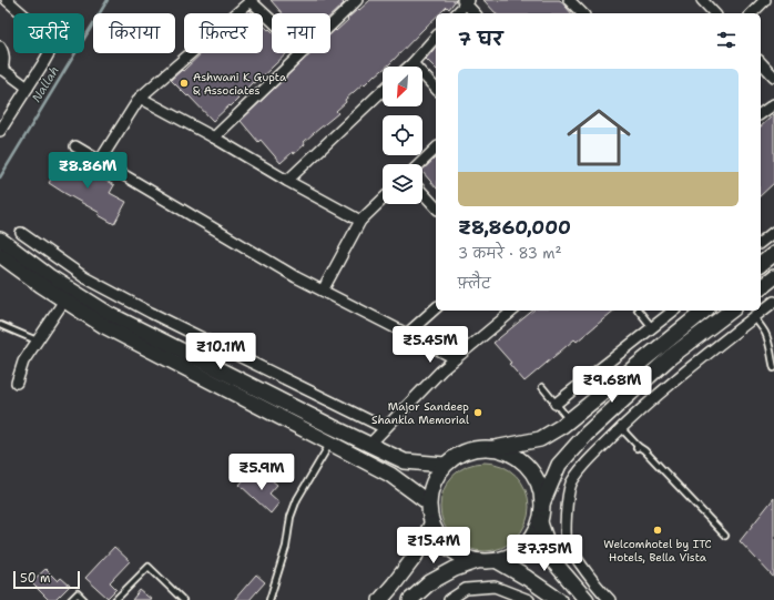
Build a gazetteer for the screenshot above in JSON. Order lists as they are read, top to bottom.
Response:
{
  "water": ["Nallah"],
  "places": ["Ashwani K Gupta & Associates", "Major Sandeep Shankla Memorial", "Welcomhotel by ITC Hotels, Bella Vista"],
  "scale_bar": "50 m",
  "north": "bottom left",
  "page": {
    "chip": [
      "खरीदें",
      "किराया",
      "फ़िल्टर",
      "नया"
    ],
    "heading": "7 घर",
    "list": [
      {
        "name": "₹8,860,000",
        "note": "3 कमरे · 83 m² · फ़्लैट"
      }
    ],
    "price": [
      "₹8.86M",
      "₹5.45M",
      "₹10.1M",
      "₹9.68M",
      "₹5.9M",
      "₹15.4M",
      "₹7.75M"
    ],
    "scale": "50 m"
  }
}
